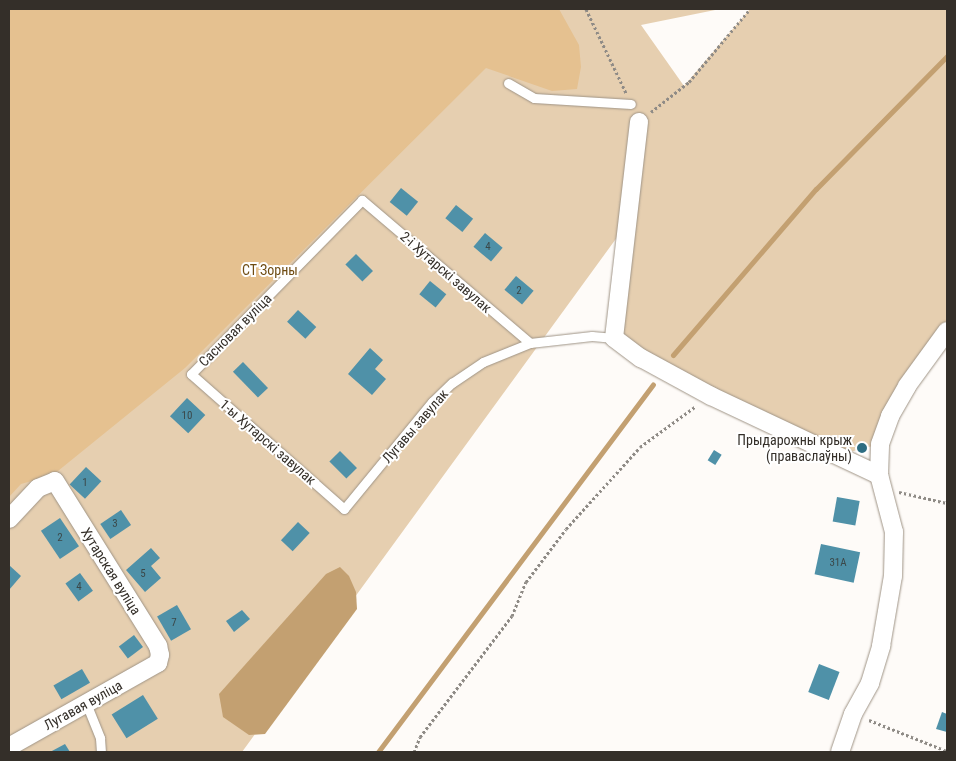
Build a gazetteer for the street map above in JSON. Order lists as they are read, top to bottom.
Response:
{
  "streets": {
    "street": ["Хутарская вуліца", "Лугавая вуліца"],
    "lane": [
      "2-і Хутарскі завулак",
      "Сасновая вуліца",
      "Лугавы завулак",
      "1-ы Хутарскі завулак"
    ]
  },
  "crossings": [
    ["2-і Хутарскі завулак", "Сасновая вуліца"],
    ["2-і Хутарскі завулак", "Лугавы завулак"],
    ["Сасновая вуліца", "1-ы Хутарскі завулак"],
    ["Лугавы завулак", "1-ы Хутарскі завулак"],
    ["Хутарская вуліца", "Лугавая вуліца"]
  ],
  "parks": ["СТ Зорны"],
  "places": ["Прыдарожны крыж (праваслаўны)"],
  "house_numbers": [
    "4",
    "2",
    "10",
    "1",
    "3",
    "2",
    "31А",
    "5",
    "4",
    "7"
  ]
}
